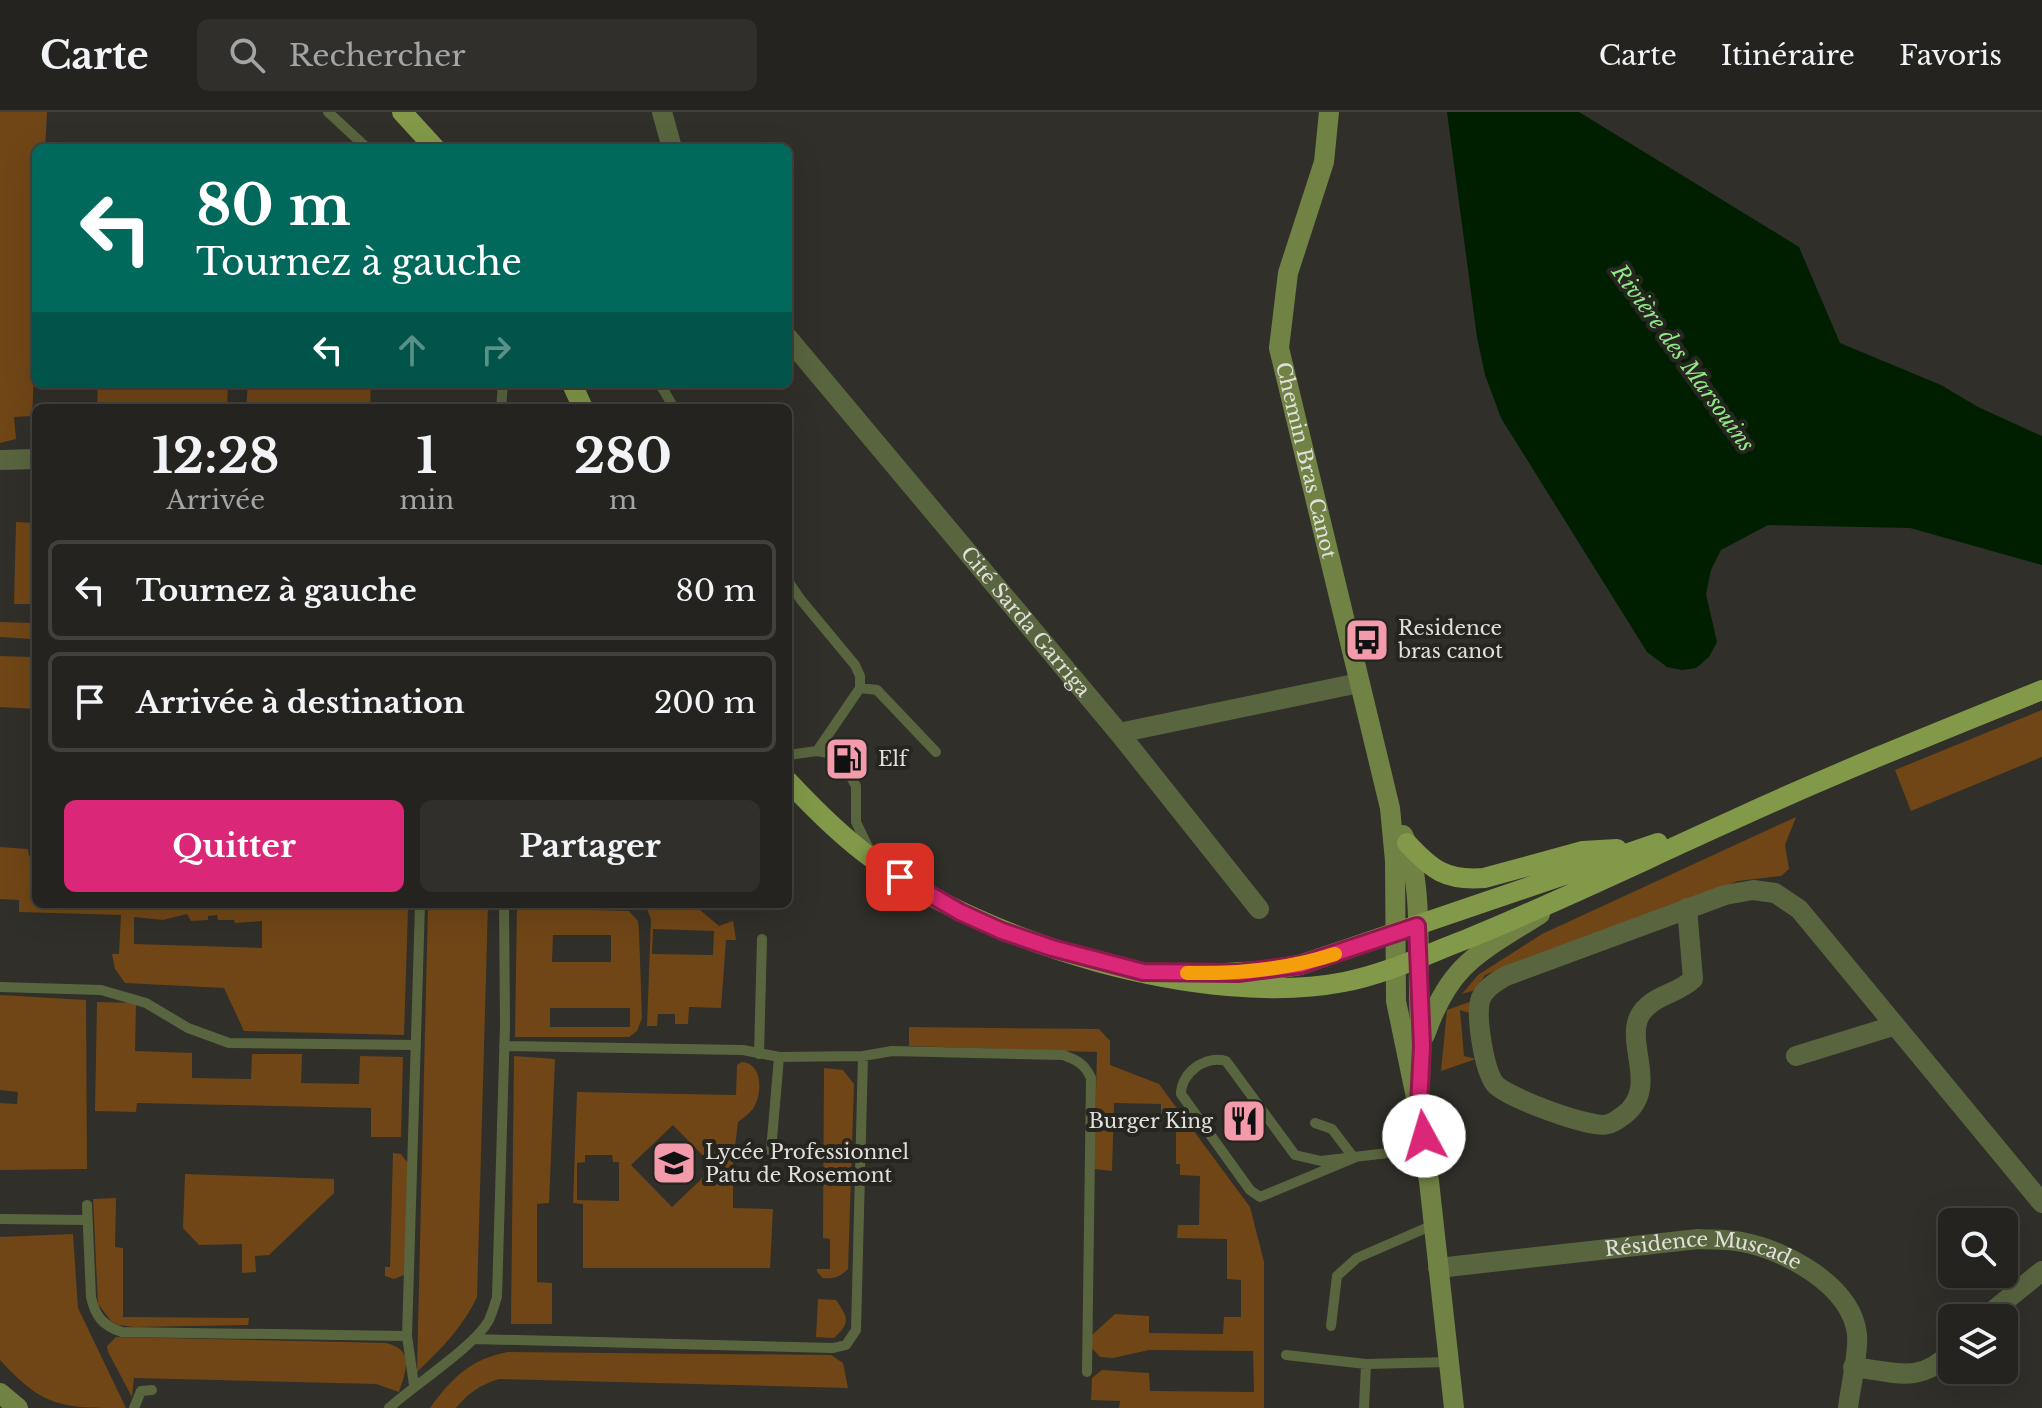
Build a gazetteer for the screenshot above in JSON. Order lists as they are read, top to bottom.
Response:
{
  "streets": {
    "street": ["Chemin Bras Canot", "Cité Sarda Garriga", "Résidence Muscade"]
  },
  "water": ["Rivière des Marsouins"],
  "places": {
    "bus stop": ["Residence bras canot"],
    "fuel station": ["Elf"],
    "restaurant": ["Burger King"],
    "school or university": ["Lycée Professionnel Patu de Rosemont"]
  },
  "page": {
    "header": "Carte",
    "search": "Rechercher",
    "nav": ["Carte", "Itinéraire", "Favoris"],
    "turn": ["80 m", "Tournez à gauche"],
    "eta": [
      "12:28",
      "Arrivée",
      "1",
      "min",
      "280",
      "m"
    ],
    "list": [
      {
        "name": "Tournez à gauche",
        "value": "80 m"
      },
      {
        "name": "Arrivée à destination",
        "value": "200 m"
      }
    ],
    "buttons": ["Quitter", "Partager"]
  }
}
